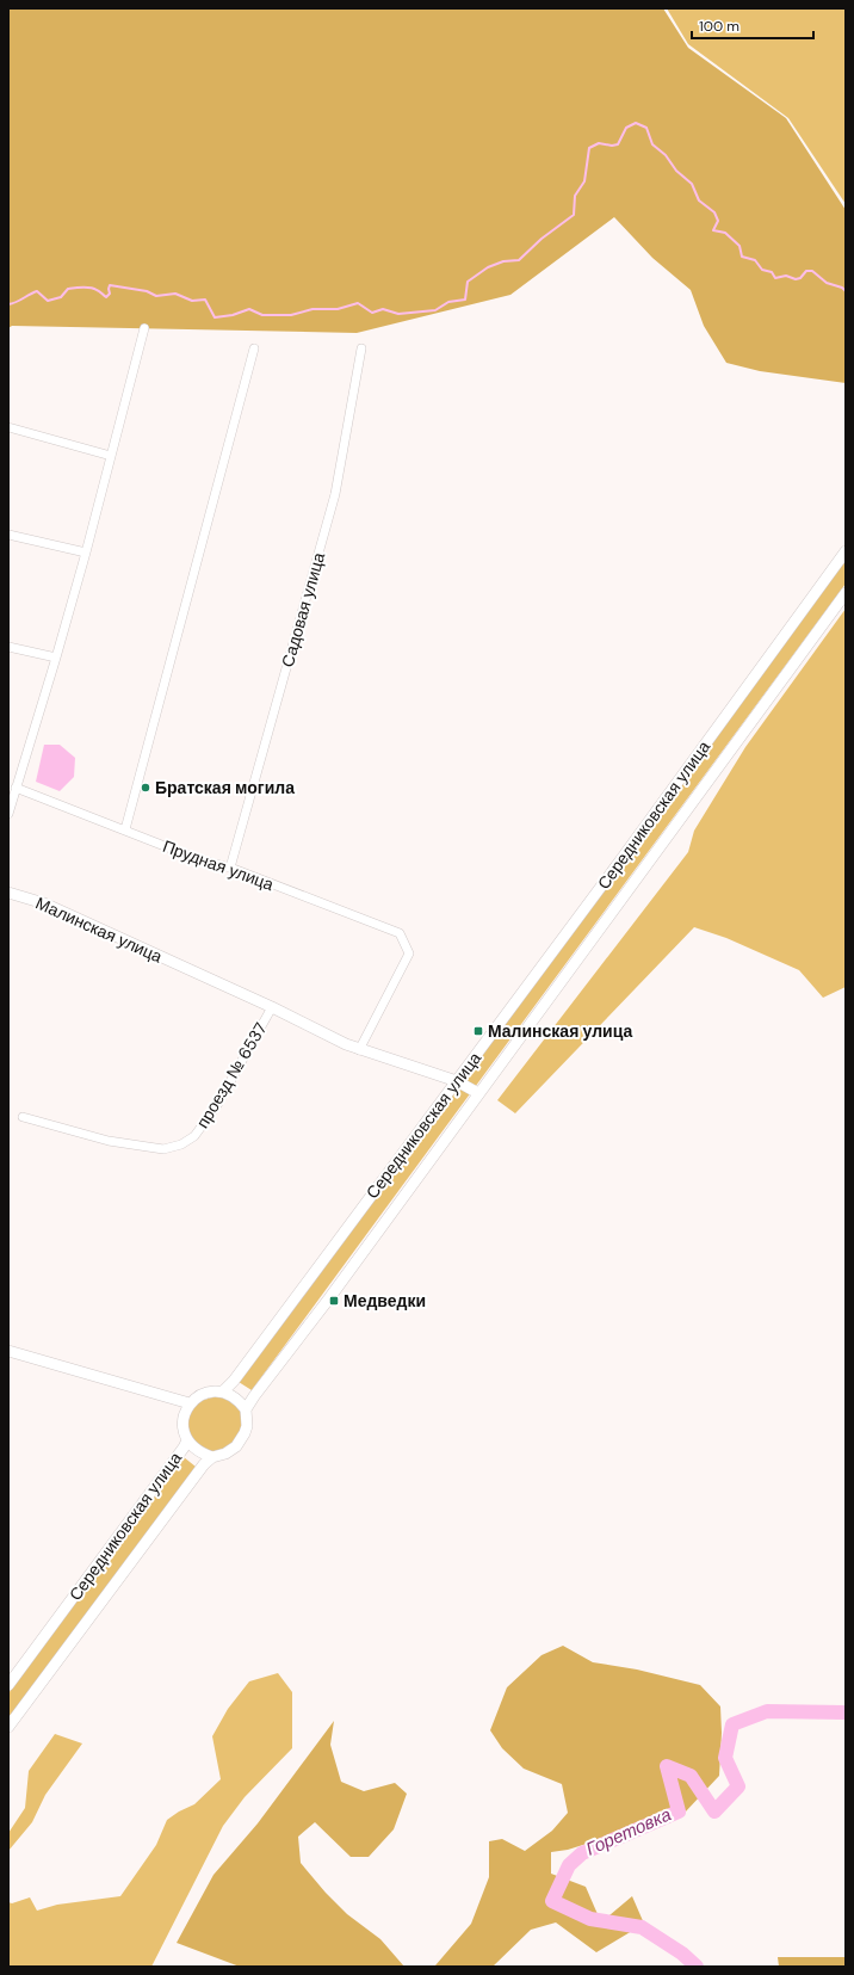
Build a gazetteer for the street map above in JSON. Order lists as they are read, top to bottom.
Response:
{
  "streets": {
    "street": [
      "Садовая улица",
      "Середниковская улица",
      "Прудная улица",
      "Малинская улица",
      "проезд № 6537"
    ]
  },
  "crossings": [
    ["Садовая улица", "Прудная улица"],
    ["Середниковская улица", "Малинская улица"],
    ["Прудная улица", "Малинская улица"],
    ["Малинская улица", "проезд № 6537"]
  ],
  "water": ["Горетовка"],
  "places": {
    "other": ["Братская могила"],
    "transit": ["Малинская улица", "Медведки"]
  },
  "scale_bar": "100 m"
}
